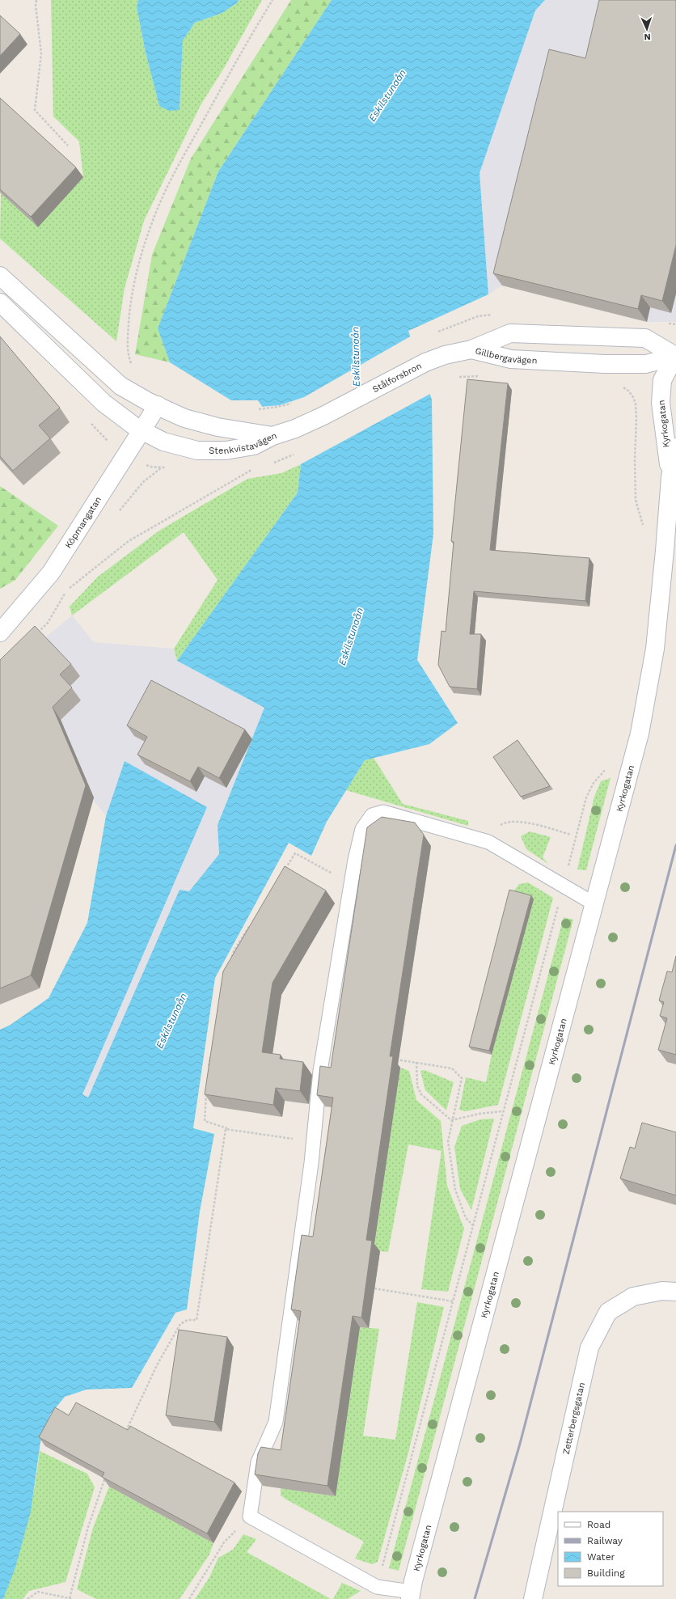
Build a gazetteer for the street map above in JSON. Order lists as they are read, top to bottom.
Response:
{
  "streets": {
    "street": [
      "Gillbergavägen",
      "Stålforsbron",
      "Kyrkogatan",
      "Stenkvistavägen",
      "Köpmangatan",
      "Zetterbergsgatan"
    ]
  },
  "crossings": [
    ["Gillbergavägen", "Stålforsbron"],
    ["Gillbergavägen", "Kyrkogatan"],
    ["Stålforsbron", "Stenkvistavägen"],
    ["Stenkvistavägen", "Köpmangatan"]
  ],
  "water": ["Eskilstunaån"],
  "legend": [
    "Road",
    "Railway",
    "Water",
    "Building"
  ],
  "north": "bottom"
}
